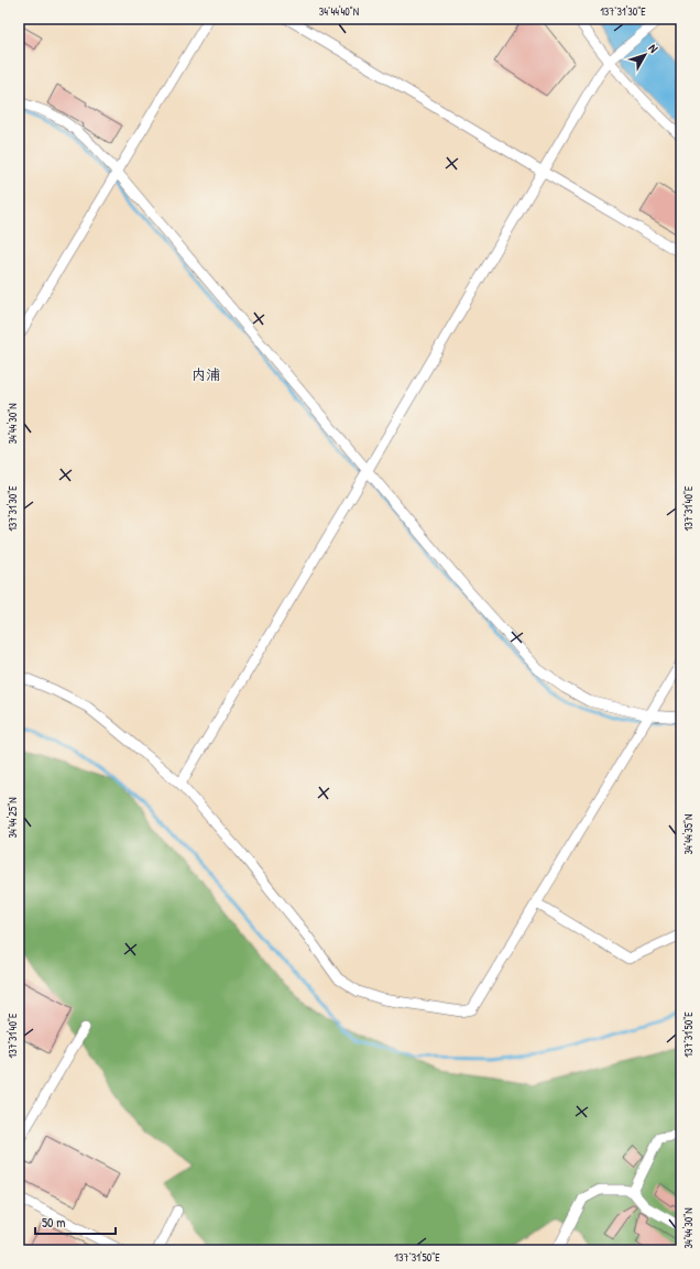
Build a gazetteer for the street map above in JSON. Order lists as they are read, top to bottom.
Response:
{
  "districts": ["内浦"],
  "scale_bar": "50 m",
  "north": "top right",
  "coordinates": [
    "34°44'40\"N",
    "137°31'30\"E",
    "34°44'30\"N",
    "137°31'40\"E",
    "34°44'25\"N",
    "34°44'35\"N",
    "137°31'50\"E"
  ]
}
